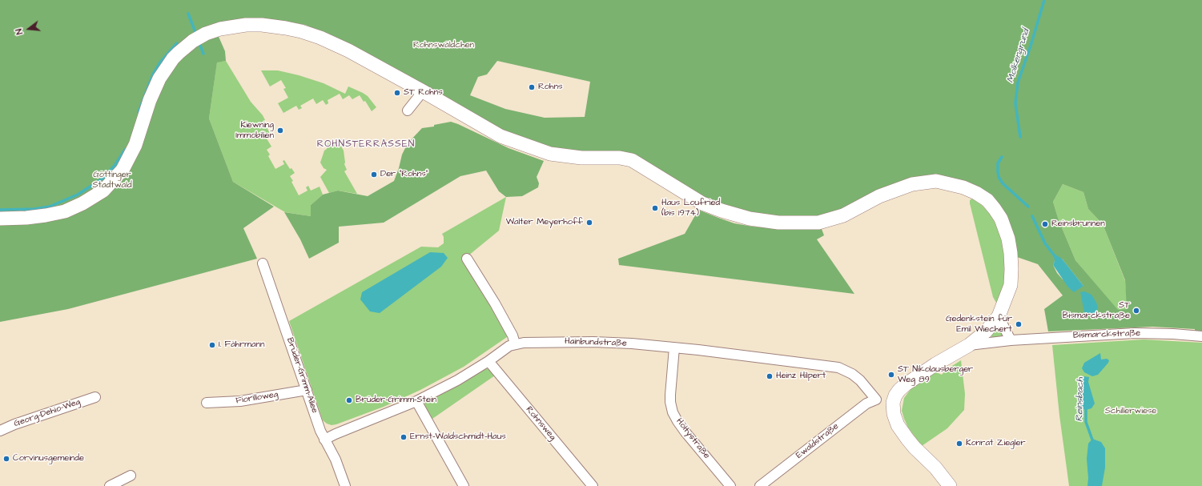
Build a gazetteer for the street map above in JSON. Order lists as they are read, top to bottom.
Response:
{
  "streets": {
    "street": [
      "Bismarckstraße",
      "Hainbundstraße",
      "Brüder-Grimm-Allee",
      "Fiorilloweg",
      "Georg-Dehio-Weg",
      "Rohnsweg",
      "Höltystraße",
      "Ewaldstraße"
    ]
  },
  "crossings": [
    ["Hainbundstraße", "Brüder-Grimm-Allee"],
    ["Hainbundstraße", "Rohnsweg"],
    ["Hainbundstraße", "Höltystraße"],
    ["Hainbundstraße", "Ewaldstraße"],
    ["Brüder-Grimm-Allee", "Fiorilloweg"]
  ],
  "districts": ["ROHNSTERRASSEN"],
  "water": ["Molkengrund", "Reinsbach"],
  "parks": ["Rohnswäldchen", "Göttinger Stadtwald", "Schillerwiese"],
  "places": [
    "Rohns",
    "ST Rohns",
    "Kiewning Immobilien",
    "Der \"Rohns\"",
    "Haus Loufried (bis 1974)",
    "Walter Meyerhoff",
    "Reinsbrunnen",
    "ST Bismarckstraße",
    "Gedenkstein für Emil Wiechert",
    "I. Fährmann",
    "ST Nikolausberger Weg 89",
    "Heinz Hilpert",
    "Brüder-Grimm-Stein",
    "Ernst-Waldschmidt-Haus",
    "Konrat Ziegler",
    "Corvinusgemeinde"
  ],
  "north": "left"
}
